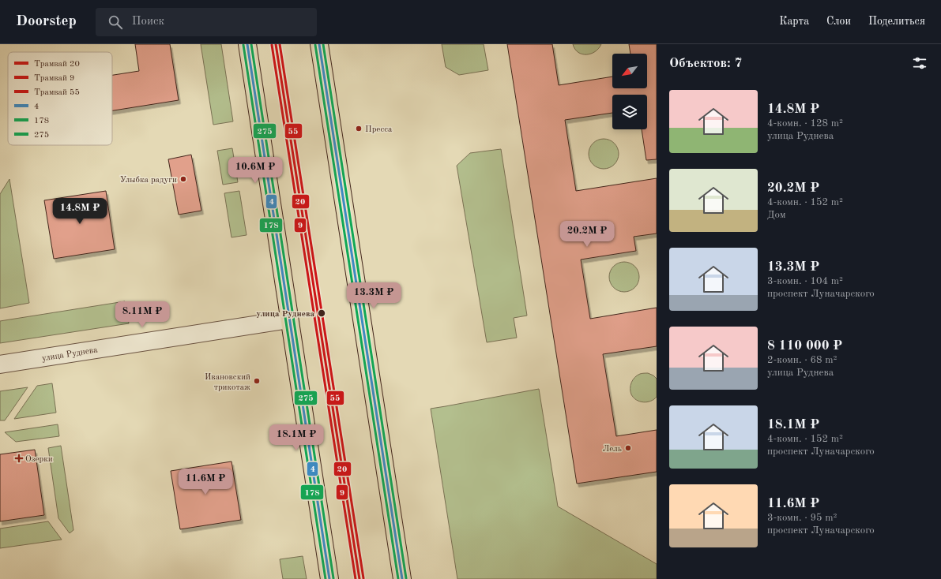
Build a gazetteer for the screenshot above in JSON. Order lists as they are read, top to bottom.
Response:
{
  "streets": {
    "street": ["улица Руднева"]
  },
  "places": {
    "other": [
      "Пресса",
      "Улыбка радуги",
      "улица Руднева",
      "Ивановский трикотаж",
      "Лель"
    ],
    "health": ["Озерки"]
  },
  "lines": [
    "tram line 20",
    "tram line 55",
    "transit line 4",
    "transit line 275",
    "tram line 9",
    "transit line 178"
  ],
  "legend": [
    "Трамвай 20",
    "Трамвай 9",
    "Трамвай 55",
    "4",
    "178",
    "275"
  ],
  "north": "bottom left",
  "page": {
    "header": "Doorstep",
    "search": "Поиск",
    "nav": ["Карта", "Слои", "Поделиться"],
    "heading": "Объектов: 7",
    "list": [
      {
        "name": "14.8M ₽",
        "note": "4-комн. · 128 m² · улица Руднева"
      },
      {
        "name": "20.2M ₽",
        "note": "4-комн. · 152 m² · Дом"
      },
      {
        "name": "13.3M ₽",
        "note": "3-комн. · 104 m² · проспект Луначарского"
      },
      {
        "name": "8 110 000 ₽",
        "note": "2-комн. · 68 m² · улица Руднева"
      },
      {
        "name": "18.1M ₽",
        "note": "4-комн. · 152 m² · проспект Луначарского"
      },
      {
        "name": "11.6M ₽",
        "note": "3-комн. · 95 m² · проспект Луначарского"
      }
    ],
    "price": [
      "10.6M ₽",
      "14.8M ₽",
      "20.2M ₽",
      "13.3M ₽",
      "8.11M ₽",
      "18.1M ₽",
      "11.6M ₽"
    ]
  }
}
